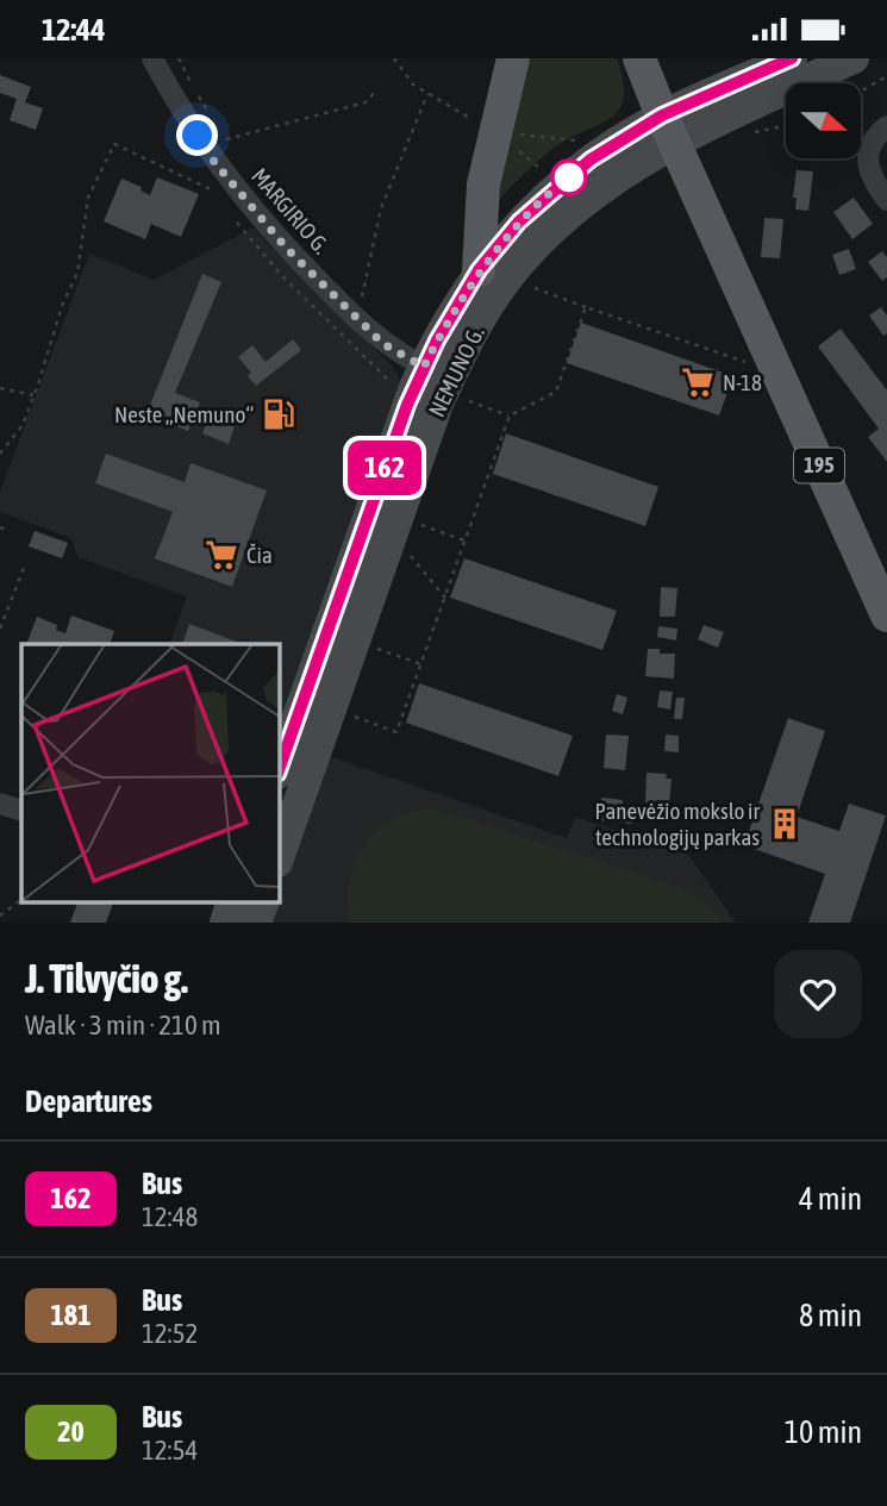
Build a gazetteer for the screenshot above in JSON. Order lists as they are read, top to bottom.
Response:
{
  "streets": {
    "main road": ["NEMUNO G.", "195"],
    "street": ["MARGIRIO G."]
  },
  "crossings": [
    ["MARGIRIO G.", "NEMUNO G."],
    ["NEMUNO G.", "195"]
  ],
  "places": {
    "supermarket": ["N-18", "Čia"],
    "fuel station": ["Neste „Nemuno“"],
    "building": ["Panevėžio mokslo ir technologijų parkas"]
  },
  "lines": ["bus line 162"],
  "north": "right",
  "page": {
    "status": "12:44",
    "on_map": "162",
    "heading": [
      ["J. Tilvyčio g.", "Walk · 3 min · 210 m"],
      "Departures"
    ],
    "list": [
      {
        "mark": "162",
        "name": "Bus",
        "note": "12:48",
        "value": "4 min"
      },
      {
        "mark": "181",
        "name": "Bus",
        "note": "12:52",
        "value": "8 min"
      },
      {
        "mark": "20",
        "name": "Bus",
        "note": "12:54",
        "value": "10 min"
      }
    ]
  }
}
